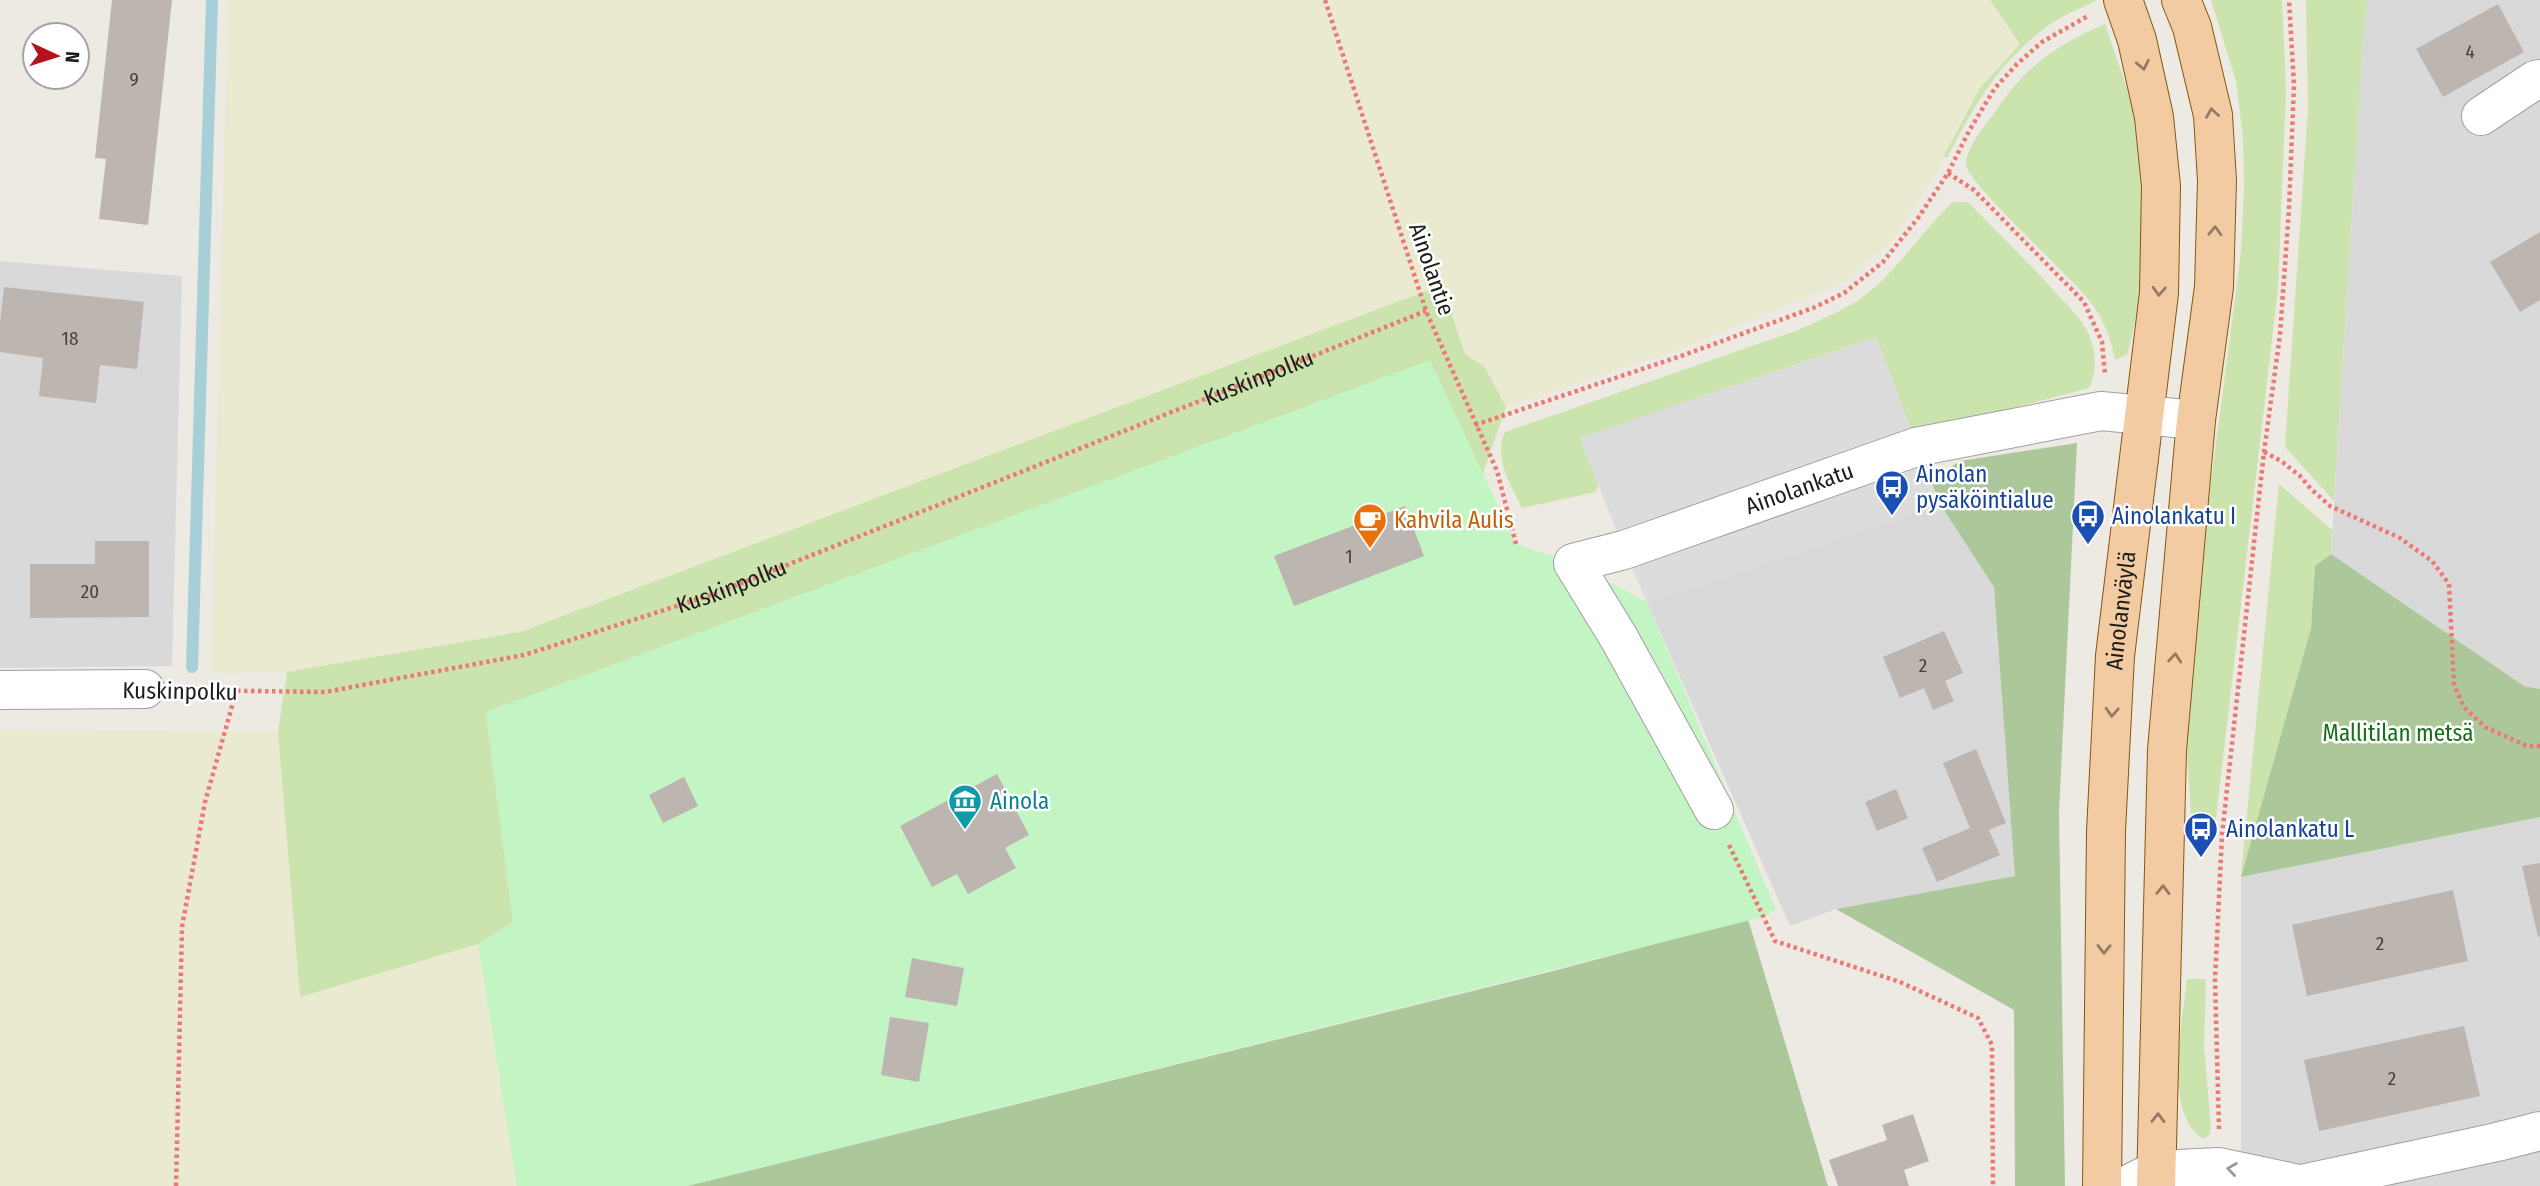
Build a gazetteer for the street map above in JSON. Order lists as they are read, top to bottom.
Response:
{
  "streets": {
    "main road": ["Ainolanväylä"],
    "street": ["Kuskinpolku", "Ainolankatu"],
    "path": ["Ainolantie"]
  },
  "crossings": [
    ["Ainolantie", "Kuskinpolku"],
    ["Ainolankatu", "Ainolanväylä"]
  ],
  "parks": ["Mallitilan metsä"],
  "places": {
    "bus stop": ["Ainolan pysäköintialue", "Ainolankatu I", "Ainolankatu L"],
    "cafe": ["Kahvila Aulis"],
    "museum": ["Ainola"]
  },
  "house_numbers": [
    "4",
    "9",
    "18",
    "1",
    "20",
    "2",
    "2",
    "2"
  ],
  "north": "right"
}
